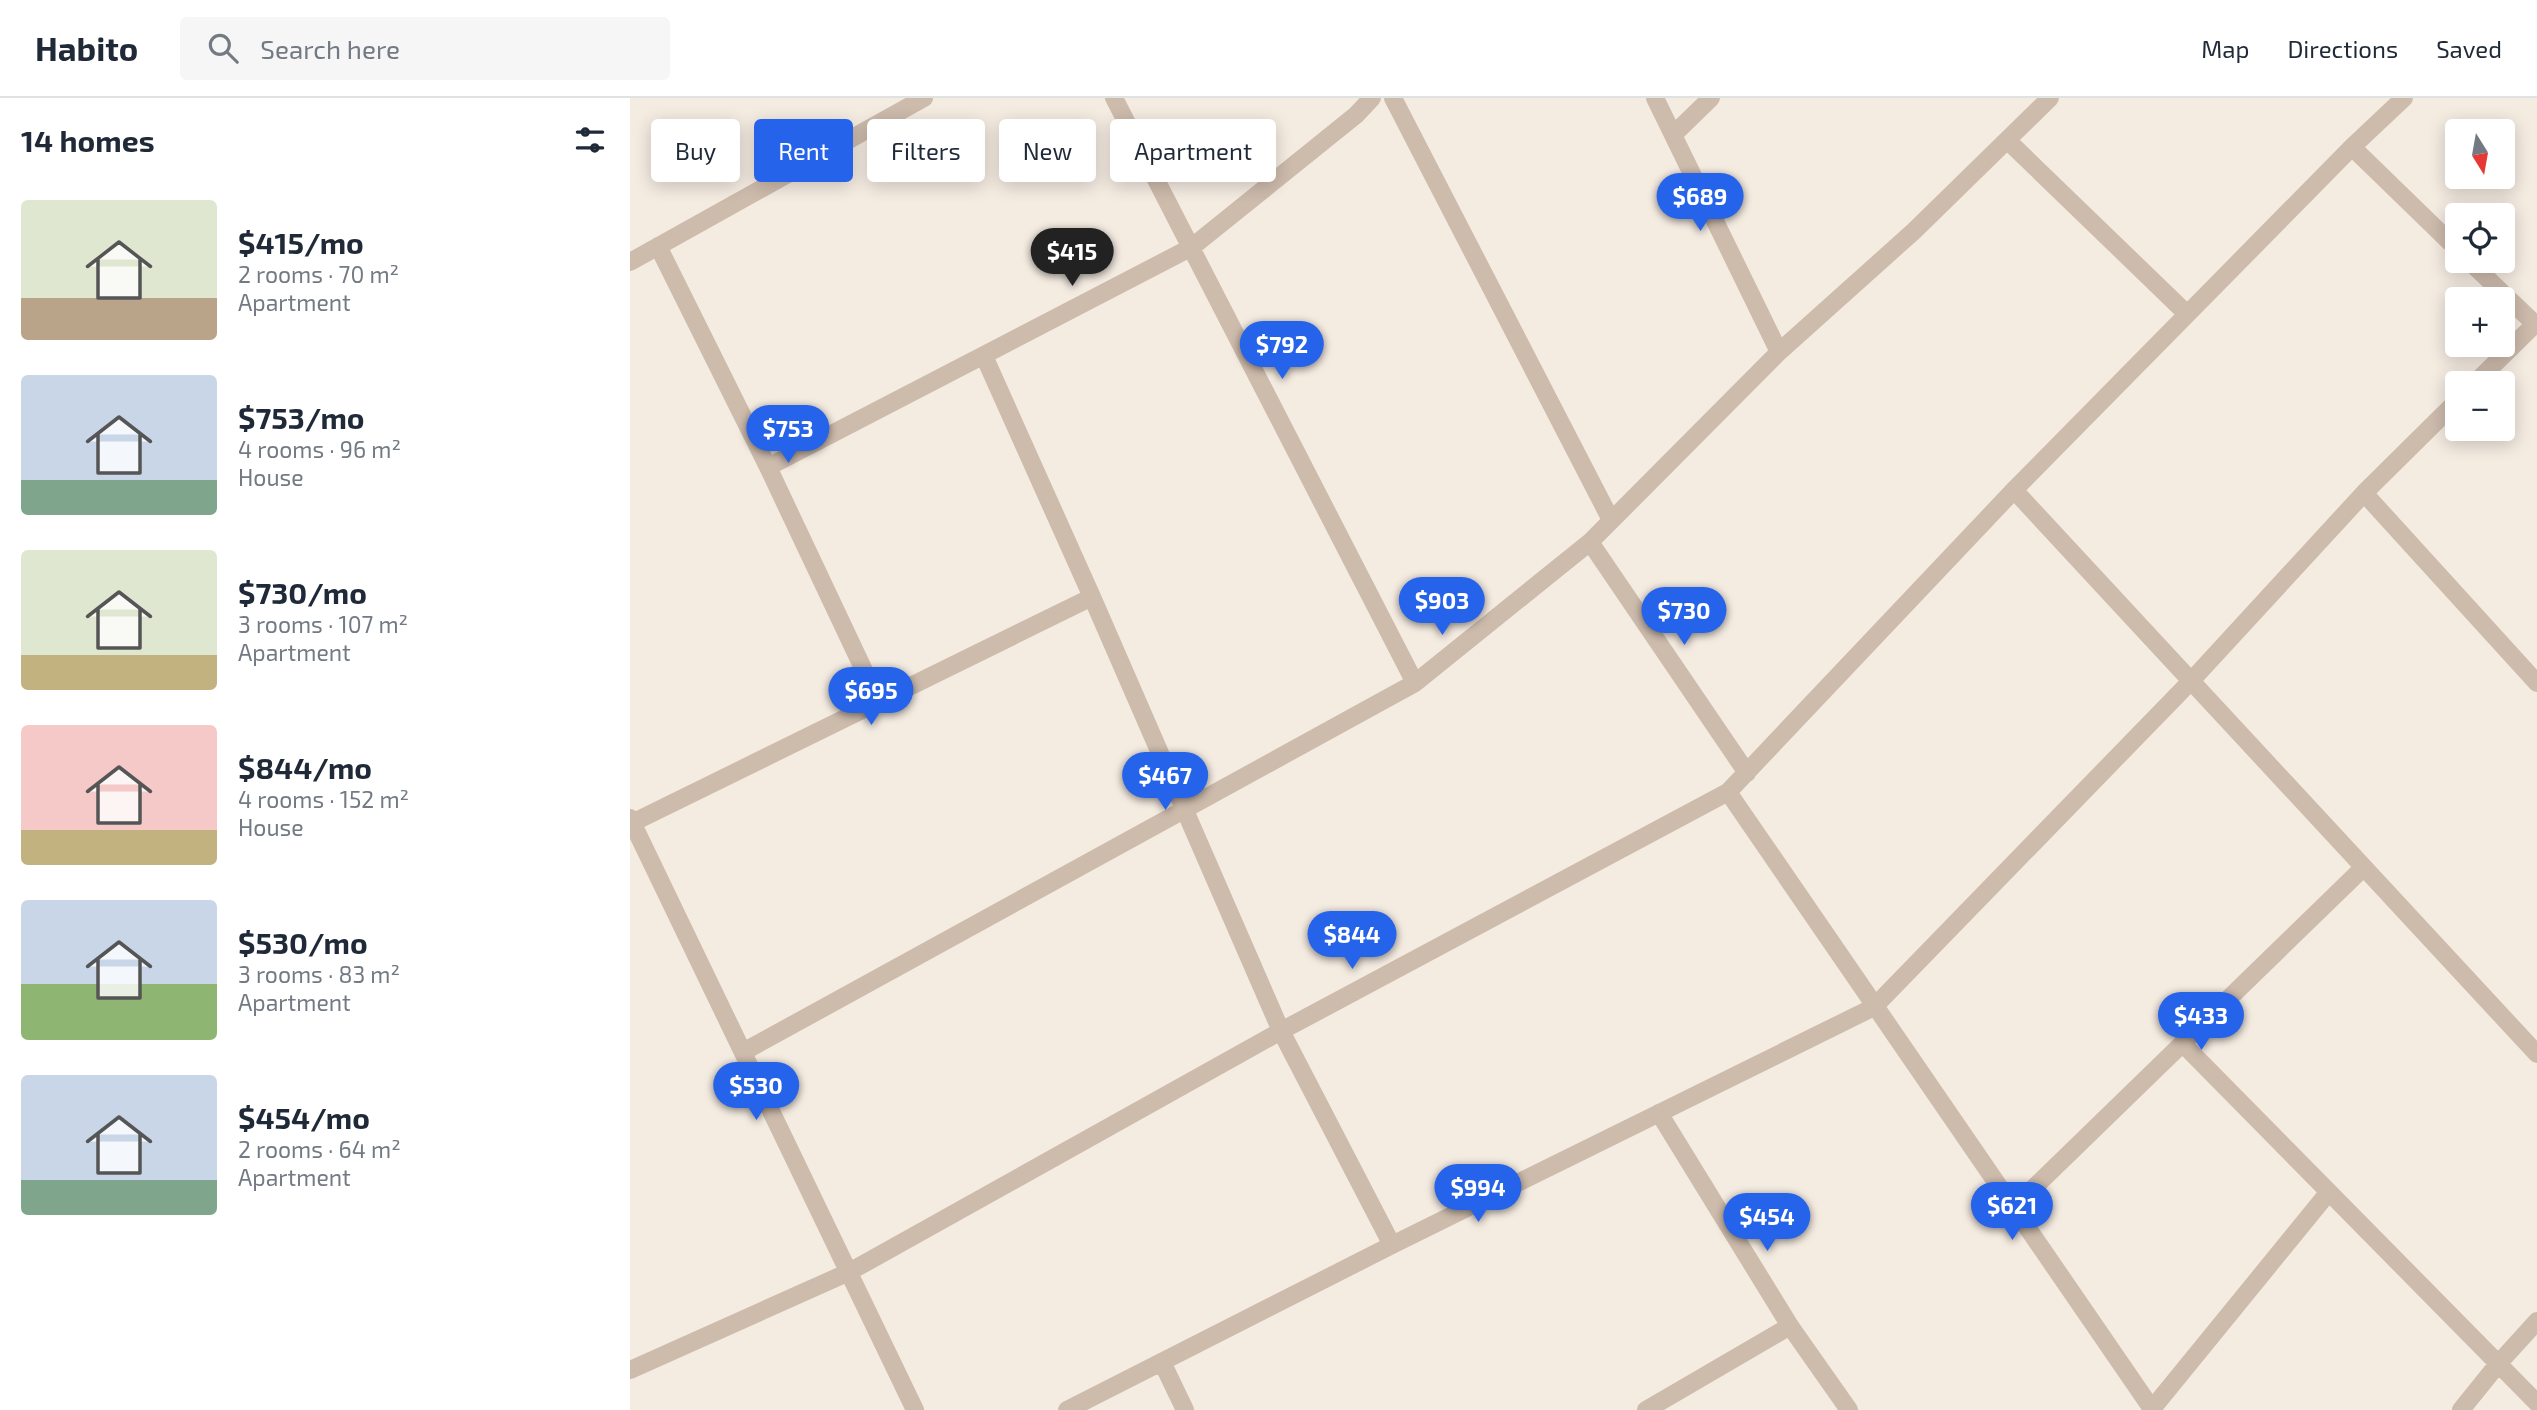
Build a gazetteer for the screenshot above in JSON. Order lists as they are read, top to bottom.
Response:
{
  "north": "bottom",
  "page": {
    "header": "Habito",
    "search": "Search here",
    "nav": ["Map", "Directions", "Saved"],
    "heading": "14 homes",
    "map_buttons": ["+", "−"],
    "chip": [
      "Buy",
      "Rent",
      "Filters",
      "New",
      "Apartment"
    ],
    "price": [
      "$689",
      "$415",
      "$792",
      "$753",
      "$903",
      "$730",
      "$695",
      "$467",
      "$844",
      "$433",
      "$530",
      "$994",
      "$621",
      "$454"
    ],
    "list": [
      {
        "name": "$415/mo",
        "note": "2 rooms · 70 m² · Apartment"
      },
      {
        "name": "$753/mo",
        "note": "4 rooms · 96 m² · House"
      },
      {
        "name": "$730/mo",
        "note": "3 rooms · 107 m² · Apartment"
      },
      {
        "name": "$844/mo",
        "note": "4 rooms · 152 m² · House"
      },
      {
        "name": "$530/mo",
        "note": "3 rooms · 83 m² · Apartment"
      },
      {
        "name": "$454/mo",
        "note": "2 rooms · 64 m² · Apartment"
      }
    ]
  }
}
